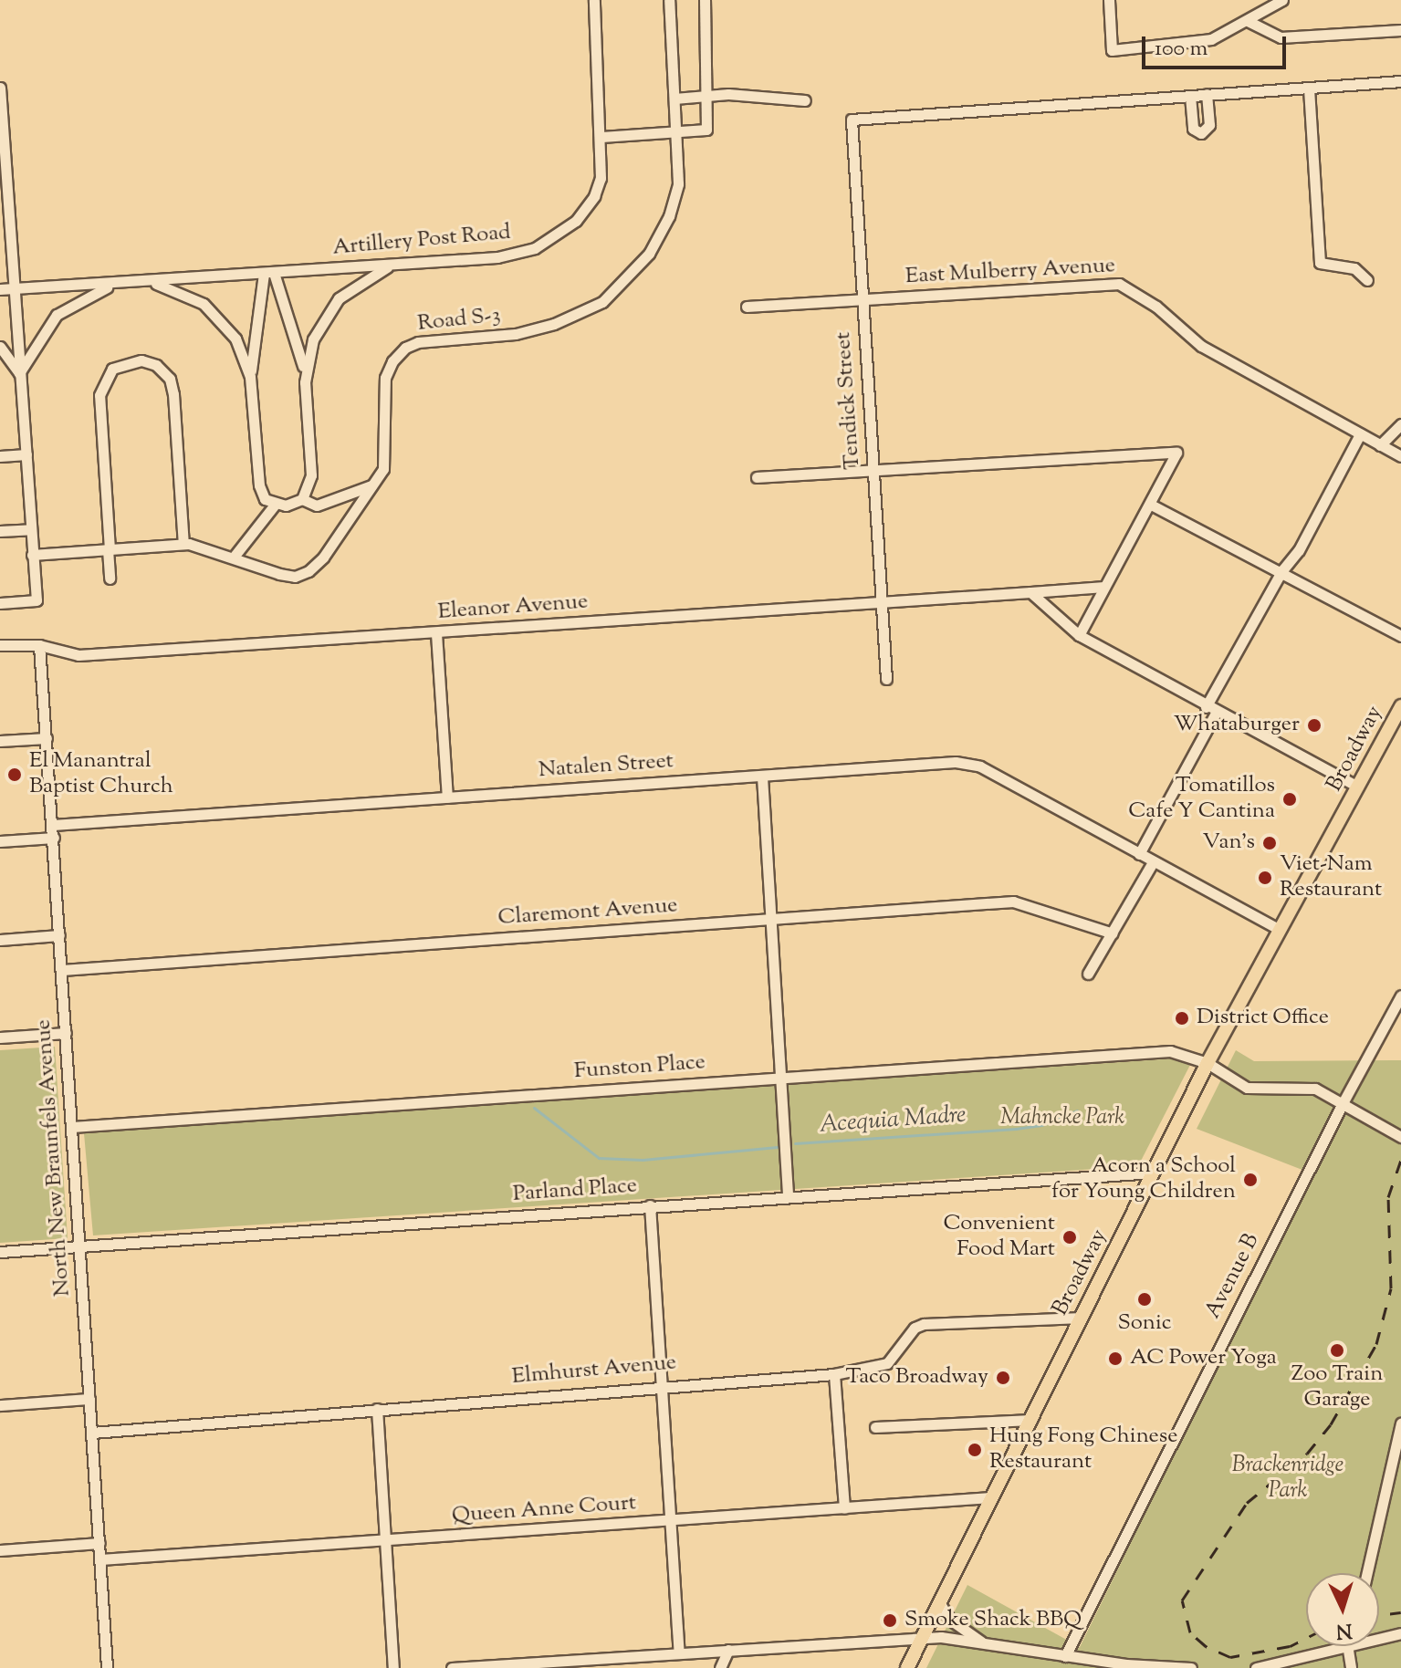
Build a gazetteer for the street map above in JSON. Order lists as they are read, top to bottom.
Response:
{
  "streets": {
    "main road": ["Broadway"],
    "street": [
      "Artillery Post Road",
      "East Mulberry Avenue",
      "Road S-3",
      "Tendick Street",
      "Eleanor Avenue",
      "Natalen Street",
      "Claremont Avenue",
      "Funston Place",
      "North New Braunfels Avenue",
      "Parland Place",
      "Avenue B",
      "Elmhurst Avenue",
      "Queen Anne Court"
    ]
  },
  "crossings": [
    ["East Mulberry Avenue", "Tendick Street"],
    ["Tendick Street", "Eleanor Avenue"],
    ["Eleanor Avenue", "North New Braunfels Avenue"],
    ["Broadway", "Funston Place"],
    ["Broadway", "Parland Place"],
    ["Broadway", "Elmhurst Avenue"],
    ["Broadway", "Queen Anne Court"],
    ["Natalen Street", "North New Braunfels Avenue"],
    ["Claremont Avenue", "North New Braunfels Avenue"],
    ["Funston Place", "North New Braunfels Avenue"],
    ["Funston Place", "Avenue B"],
    ["North New Braunfels Avenue", "Parland Place"],
    ["North New Braunfels Avenue", "Elmhurst Avenue"],
    ["North New Braunfels Avenue", "Queen Anne Court"]
  ],
  "water": ["Acequia Madre"],
  "parks": ["Mahncke Park", "Brackenridge Park"],
  "places": [
    "Whataburger",
    "El Manantral Baptist Church",
    "Tomatillos Cafe Y Cantina",
    "Van's",
    "Viet-Nam Restaurant",
    "District Office",
    "Acorn a School for Young Children",
    "Convenient Food Mart",
    "Sonic",
    "Zoo Train Garage",
    "AC Power Yoga",
    "Taco Broadway",
    "Hung Fong Chinese Restaurant",
    "Smoke Shack BBQ"
  ],
  "scale_bar": "100 m",
  "north": "bottom"
}
